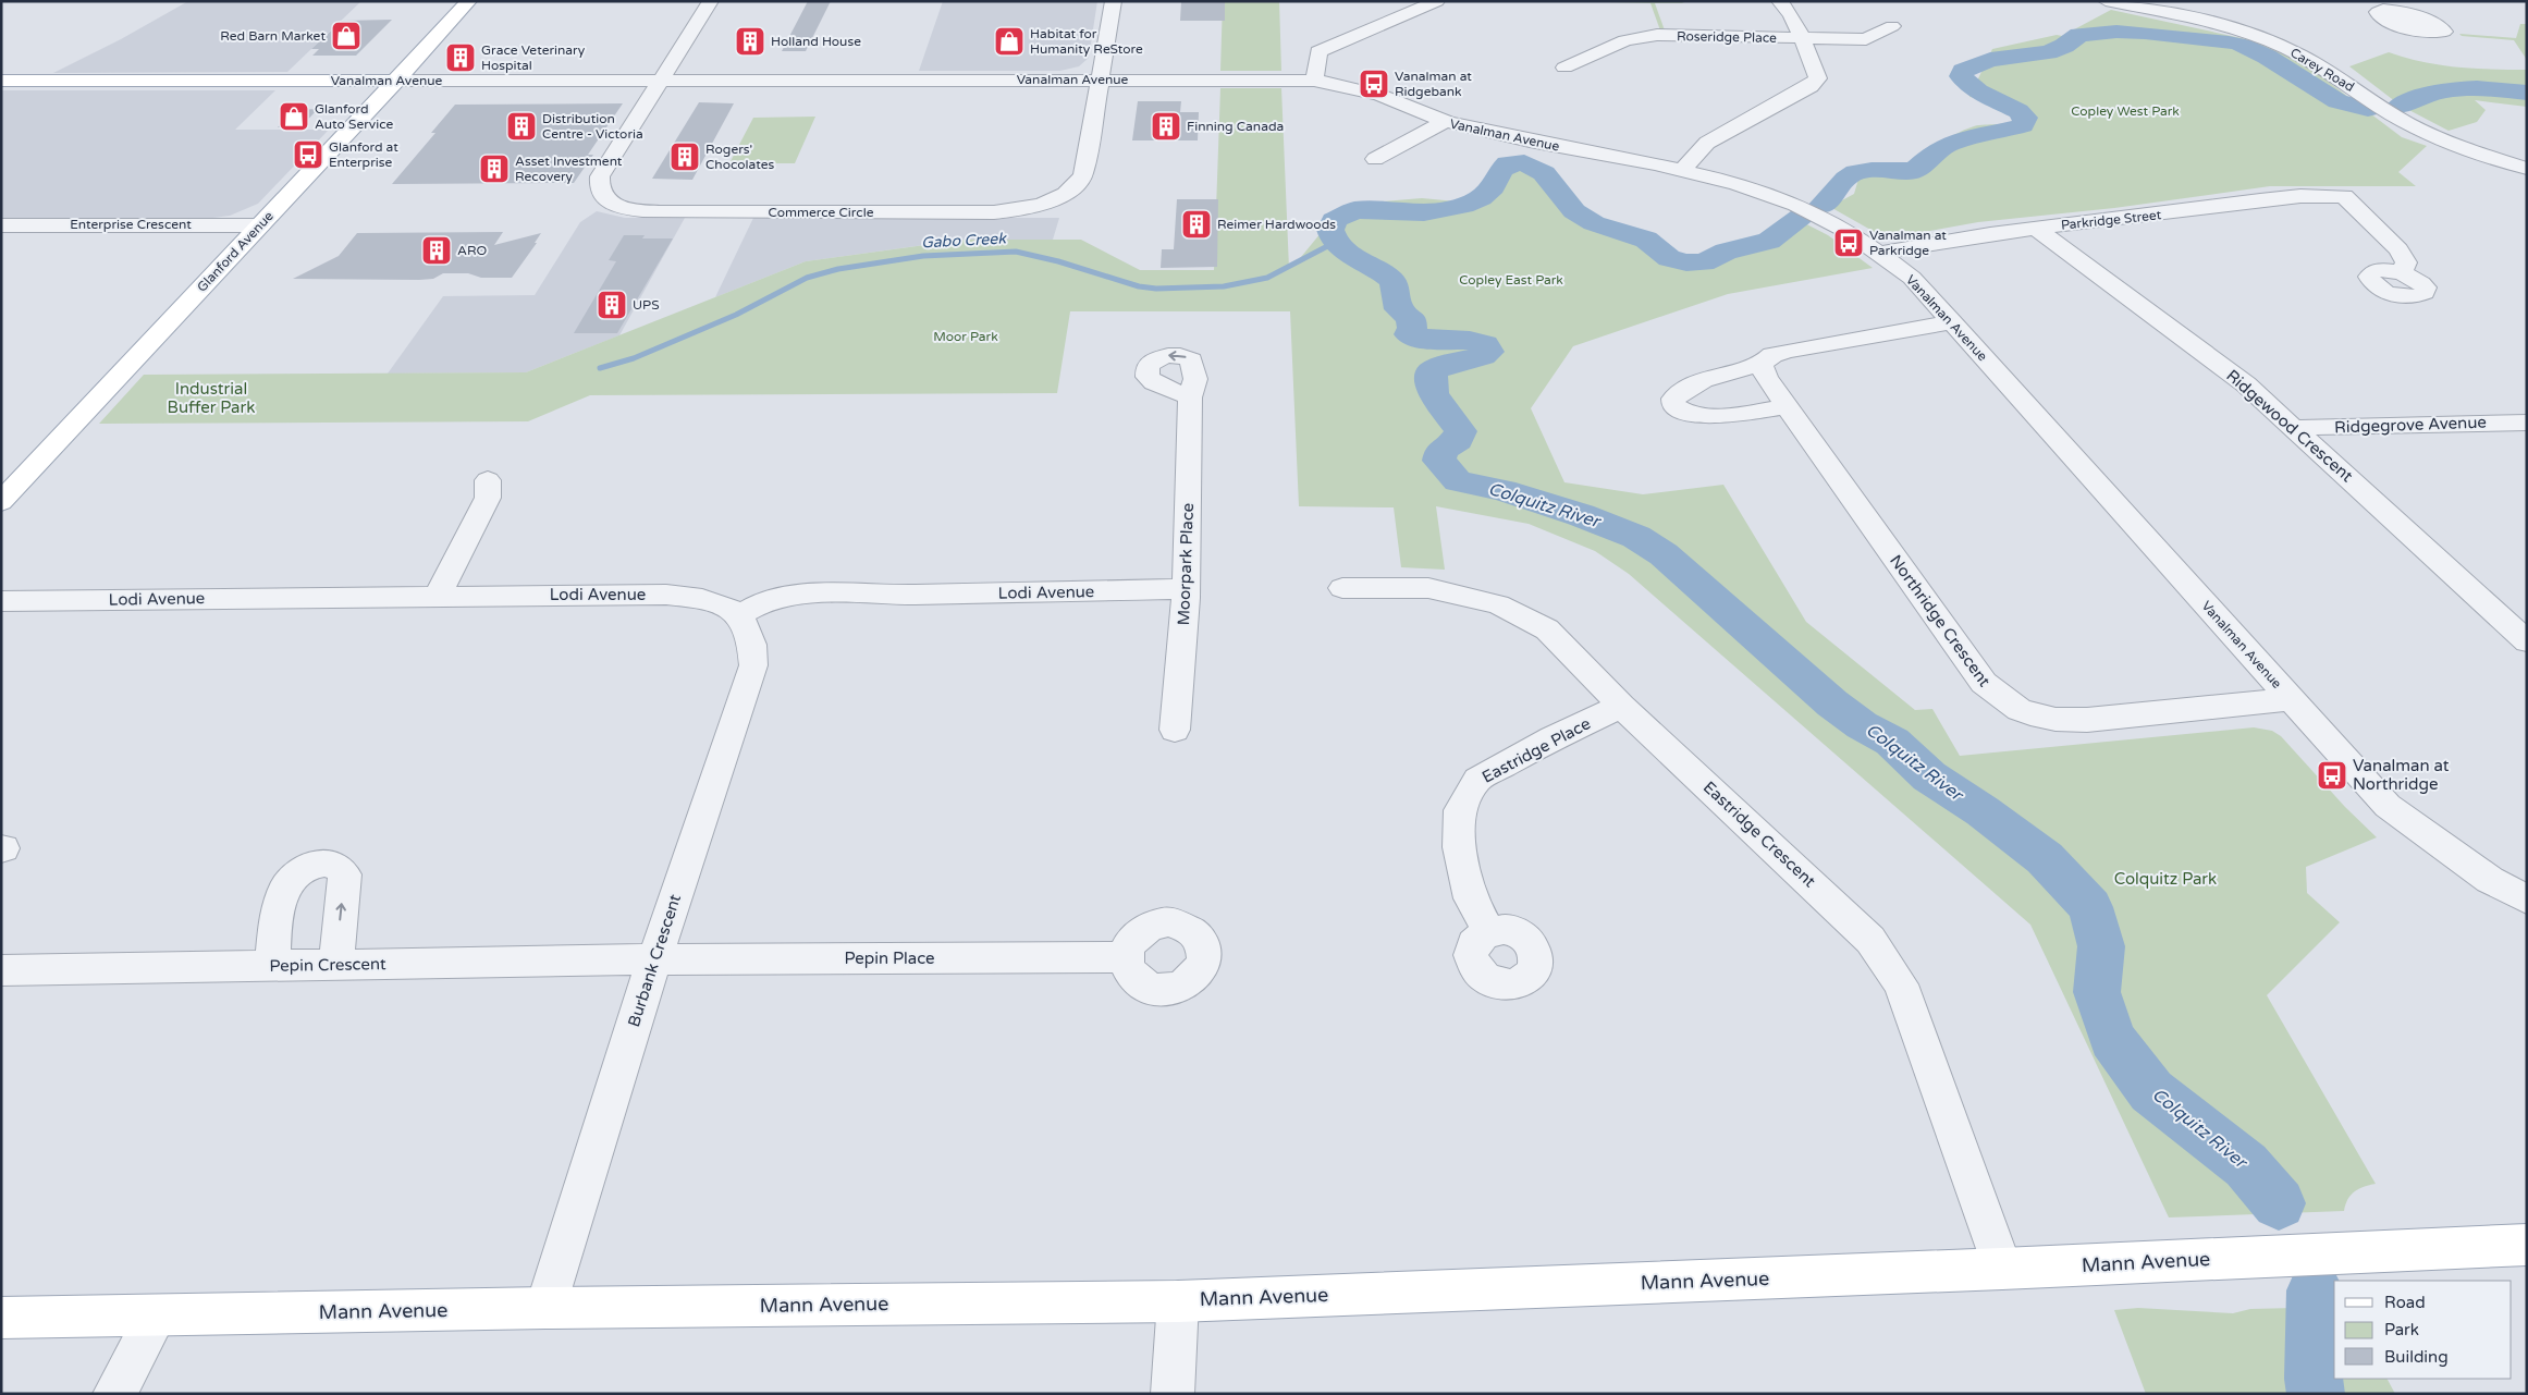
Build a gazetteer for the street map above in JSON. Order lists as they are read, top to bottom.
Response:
{
  "streets": {
    "main road": ["Vanalman Avenue", "Glanford Avenue", "Mann Avenue"],
    "street": [
      "Roseridge Place",
      "Carey Road",
      "Commerce Circle",
      "Parkridge Street",
      "Enterprise Crescent",
      "Ridgegrove Avenue",
      "Ridgewood Crescent",
      "Moorpark Place",
      "Lodi Avenue",
      "Northridge Crescent",
      "Eastridge Place",
      "Eastridge Crescent",
      "Pepin Place",
      "Burbank Crescent",
      "Pepin Crescent"
    ]
  },
  "crossings": [
    ["Vanalman Avenue", "Commerce Circle"],
    ["Vanalman Avenue", "Parkridge Street"],
    ["Vanalman Avenue", "Glanford Avenue"],
    ["Vanalman Avenue", "Northridge Crescent"],
    ["Parkridge Street", "Ridgewood Crescent"],
    ["Enterprise Crescent", "Glanford Avenue"],
    ["Ridgegrove Avenue", "Ridgewood Crescent"],
    ["Moorpark Place", "Lodi Avenue"],
    ["Lodi Avenue", "Burbank Crescent"],
    ["Eastridge Place", "Eastridge Crescent"],
    ["Eastridge Crescent", "Mann Avenue"],
    ["Pepin Place", "Burbank Crescent"],
    ["Pepin Place", "Pepin Crescent"],
    ["Burbank Crescent", "Pepin Crescent"],
    ["Burbank Crescent", "Mann Avenue"]
  ],
  "water": ["Gabo Creek", "Colquitz River"],
  "parks": [
    "Copley West Park",
    "Copley East Park",
    "Moor Park",
    "Industrial Buffer Park",
    "Colquitz Park"
  ],
  "places": {
    "shop": ["Red Barn Market", "Habitat for Humanity ReStore", "Glanford Auto Service"],
    "building": [
      "Holland House",
      "Grace Veterinary Hospital",
      "Distribution Centre - Victoria",
      "Finning Canada",
      "Rogers' Chocolates",
      "Asset Investment Recovery",
      "Reimer Hardwoods",
      "ARO",
      "UPS"
    ],
    "bus stop": [
      "Vanalman at Ridgebank",
      "Glanford at Enterprise",
      "Vanalman at Parkridge",
      "Vanalman at Northridge"
    ]
  },
  "legend": ["Road", "Park", "Building"]
}
